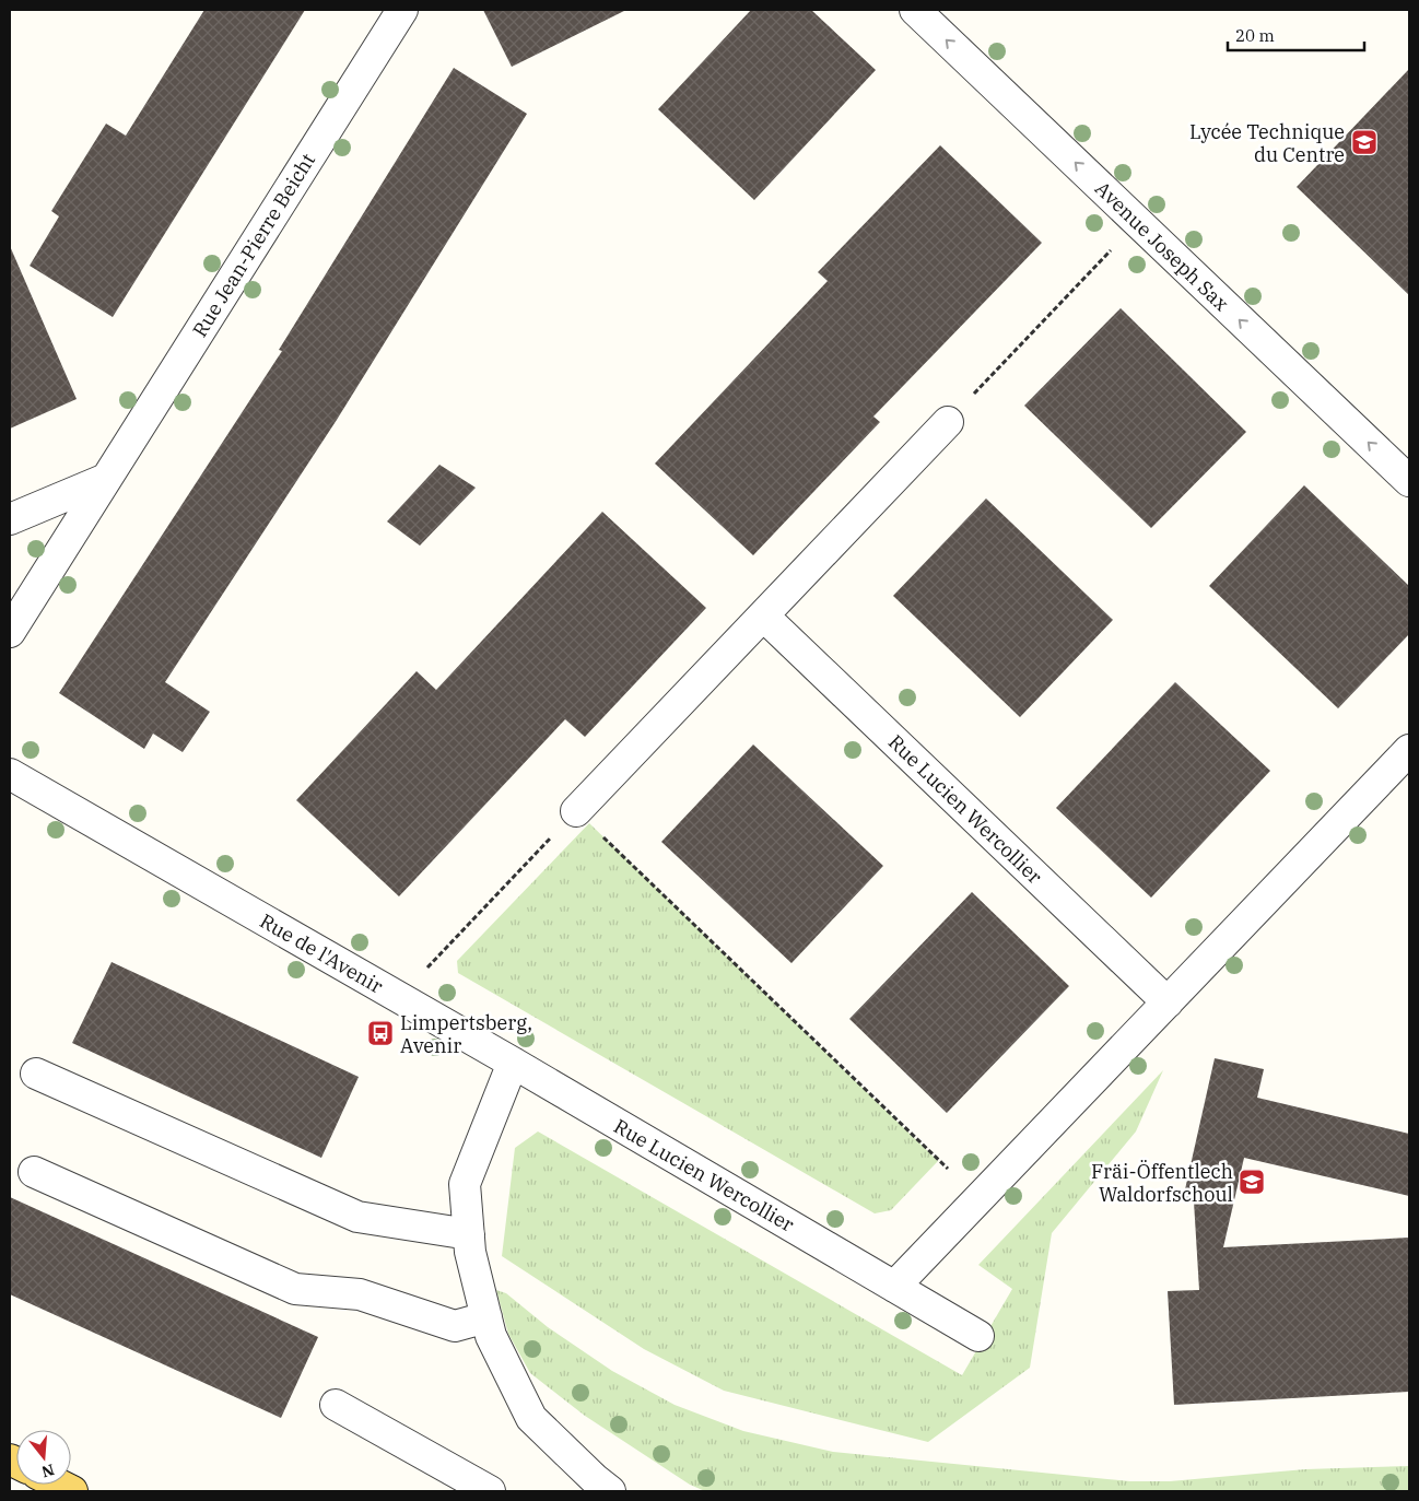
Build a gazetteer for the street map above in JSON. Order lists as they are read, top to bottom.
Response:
{
  "streets": {
    "street": [
      "Rue Jean-Pierre Beicht",
      "Avenue Joseph Sax",
      "Rue Lucien Wercollier",
      "Rue de l'Avenir"
    ]
  },
  "crossings": [
    ["Rue Lucien Wercollier", "Rue de l'Avenir"]
  ],
  "one_way": ["Avenue Joseph Sax"],
  "places": {
    "school or university": ["Lycée Technique du Centre", "Fräi-Öffentlech Waldorfschoul"],
    "bus stop": ["Limpertsberg, Avenir"]
  },
  "scale_bar": "20 m",
  "north": "bottom"
}
